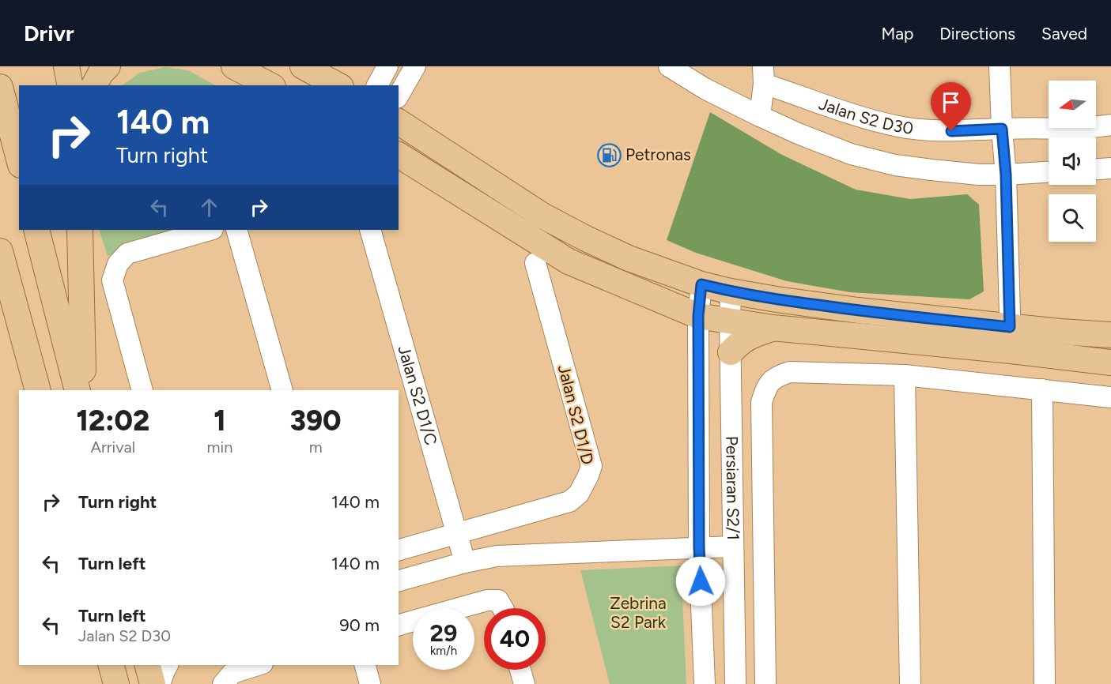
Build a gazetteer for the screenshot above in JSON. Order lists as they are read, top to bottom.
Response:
{
  "streets": {
    "street": [
      "Jalan S2 D30",
      "Jalan S2 D1/C",
      "Jalan S2 D1/D",
      "Persiaran S2/1"
    ]
  },
  "crossings": [
    ["Jalan S2 D1/C", "Jalan S2 D1/D"]
  ],
  "parks": ["Zebrina S2 Park"],
  "places": {
    "fuel station": ["Petronas"]
  },
  "north": "left",
  "page": {
    "header": "Drivr",
    "nav": ["Map", "Directions", "Saved"],
    "turn": ["140 m", "Turn right"],
    "eta": [
      "12:02",
      "Arrival",
      "1",
      "min",
      "390",
      "m"
    ],
    "list": [
      {
        "name": "Turn right",
        "value": "140 m"
      },
      {
        "name": "Turn left",
        "value": "140 m"
      },
      {
        "name": "Turn left",
        "note": "Jalan S2 D30",
        "value": "90 m"
      }
    ],
    "speed": "29 km/h",
    "limit": "40"
  }
}
